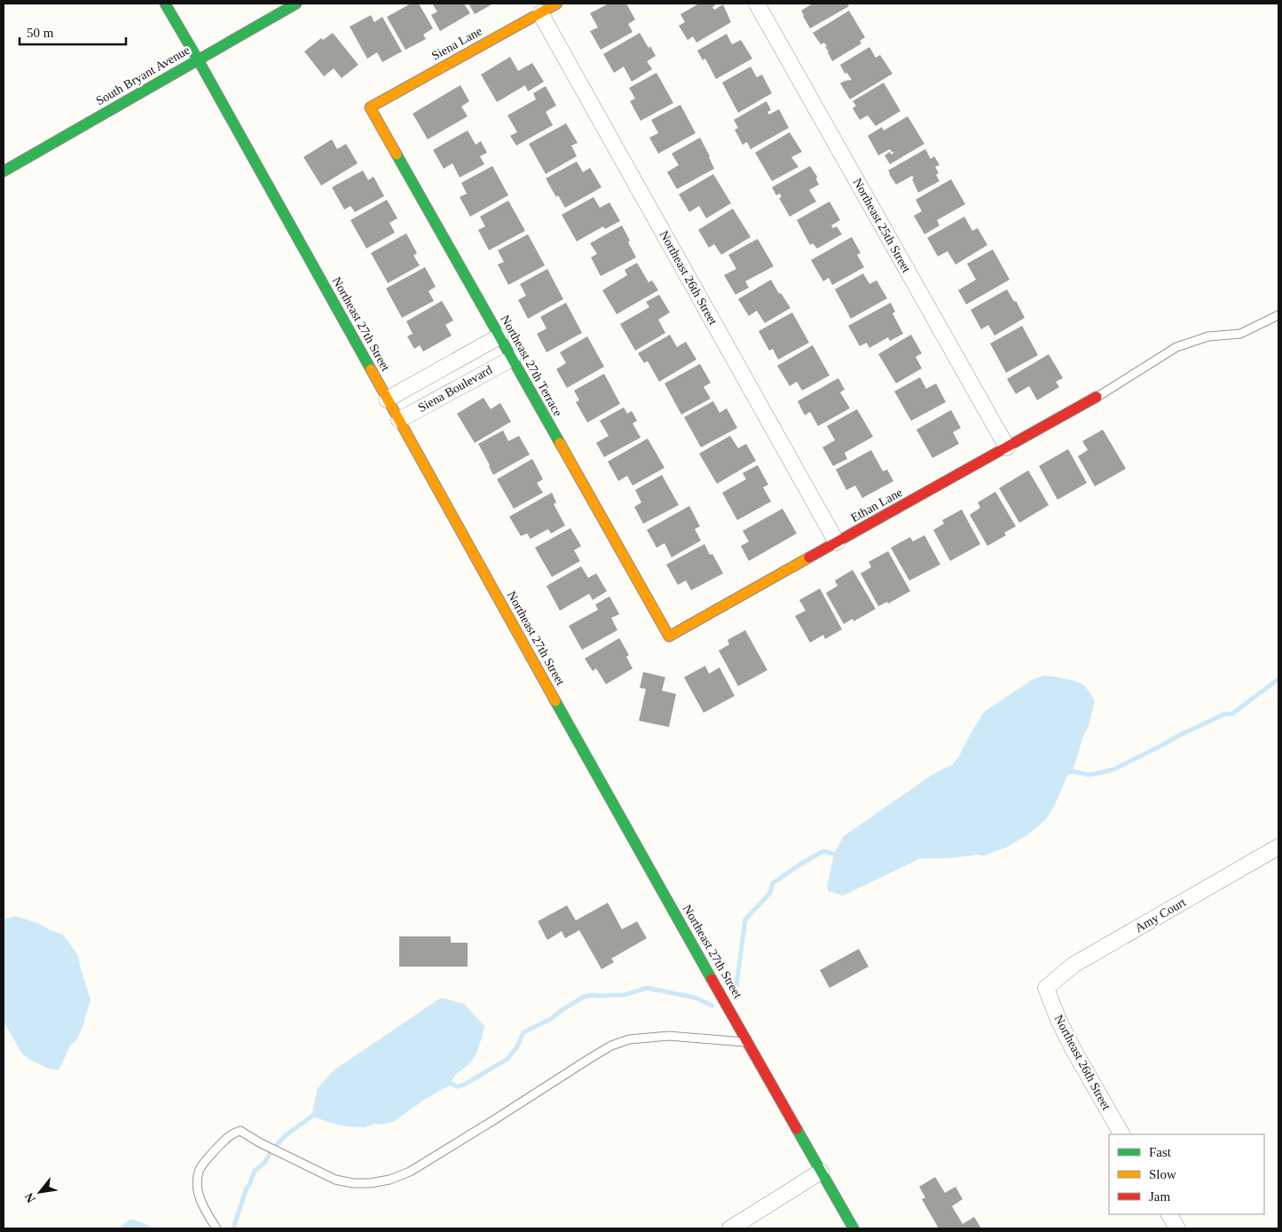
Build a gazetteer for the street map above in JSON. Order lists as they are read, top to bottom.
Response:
{
  "streets": {
    "street": [
      "Siena Lane",
      "South Bryant Avenue",
      "Northeast 25th Street",
      "Northeast 26th Street",
      "Northeast 27th Street",
      "Northeast 27th Terrace",
      "Siena Boulevard",
      "Ethan Lane",
      "Amy Court"
    ]
  },
  "crossings": [
    ["Siena Lane", "Northeast 26th Street"],
    ["Siena Lane", "Northeast 27th Terrace"],
    ["South Bryant Avenue", "Northeast 27th Street"],
    ["Northeast 25th Street", "Ethan Lane"],
    ["Northeast 26th Street", "Ethan Lane"],
    ["Northeast 26th Street", "Amy Court"],
    ["Northeast 27th Street", "Siena Boulevard"],
    ["Northeast 27th Terrace", "Siena Boulevard"],
    ["Northeast 27th Terrace", "Ethan Lane"]
  ],
  "legend": ["Fast", "Slow", "Jam"],
  "scale_bar": "50 m",
  "north": "bottom left"
}
